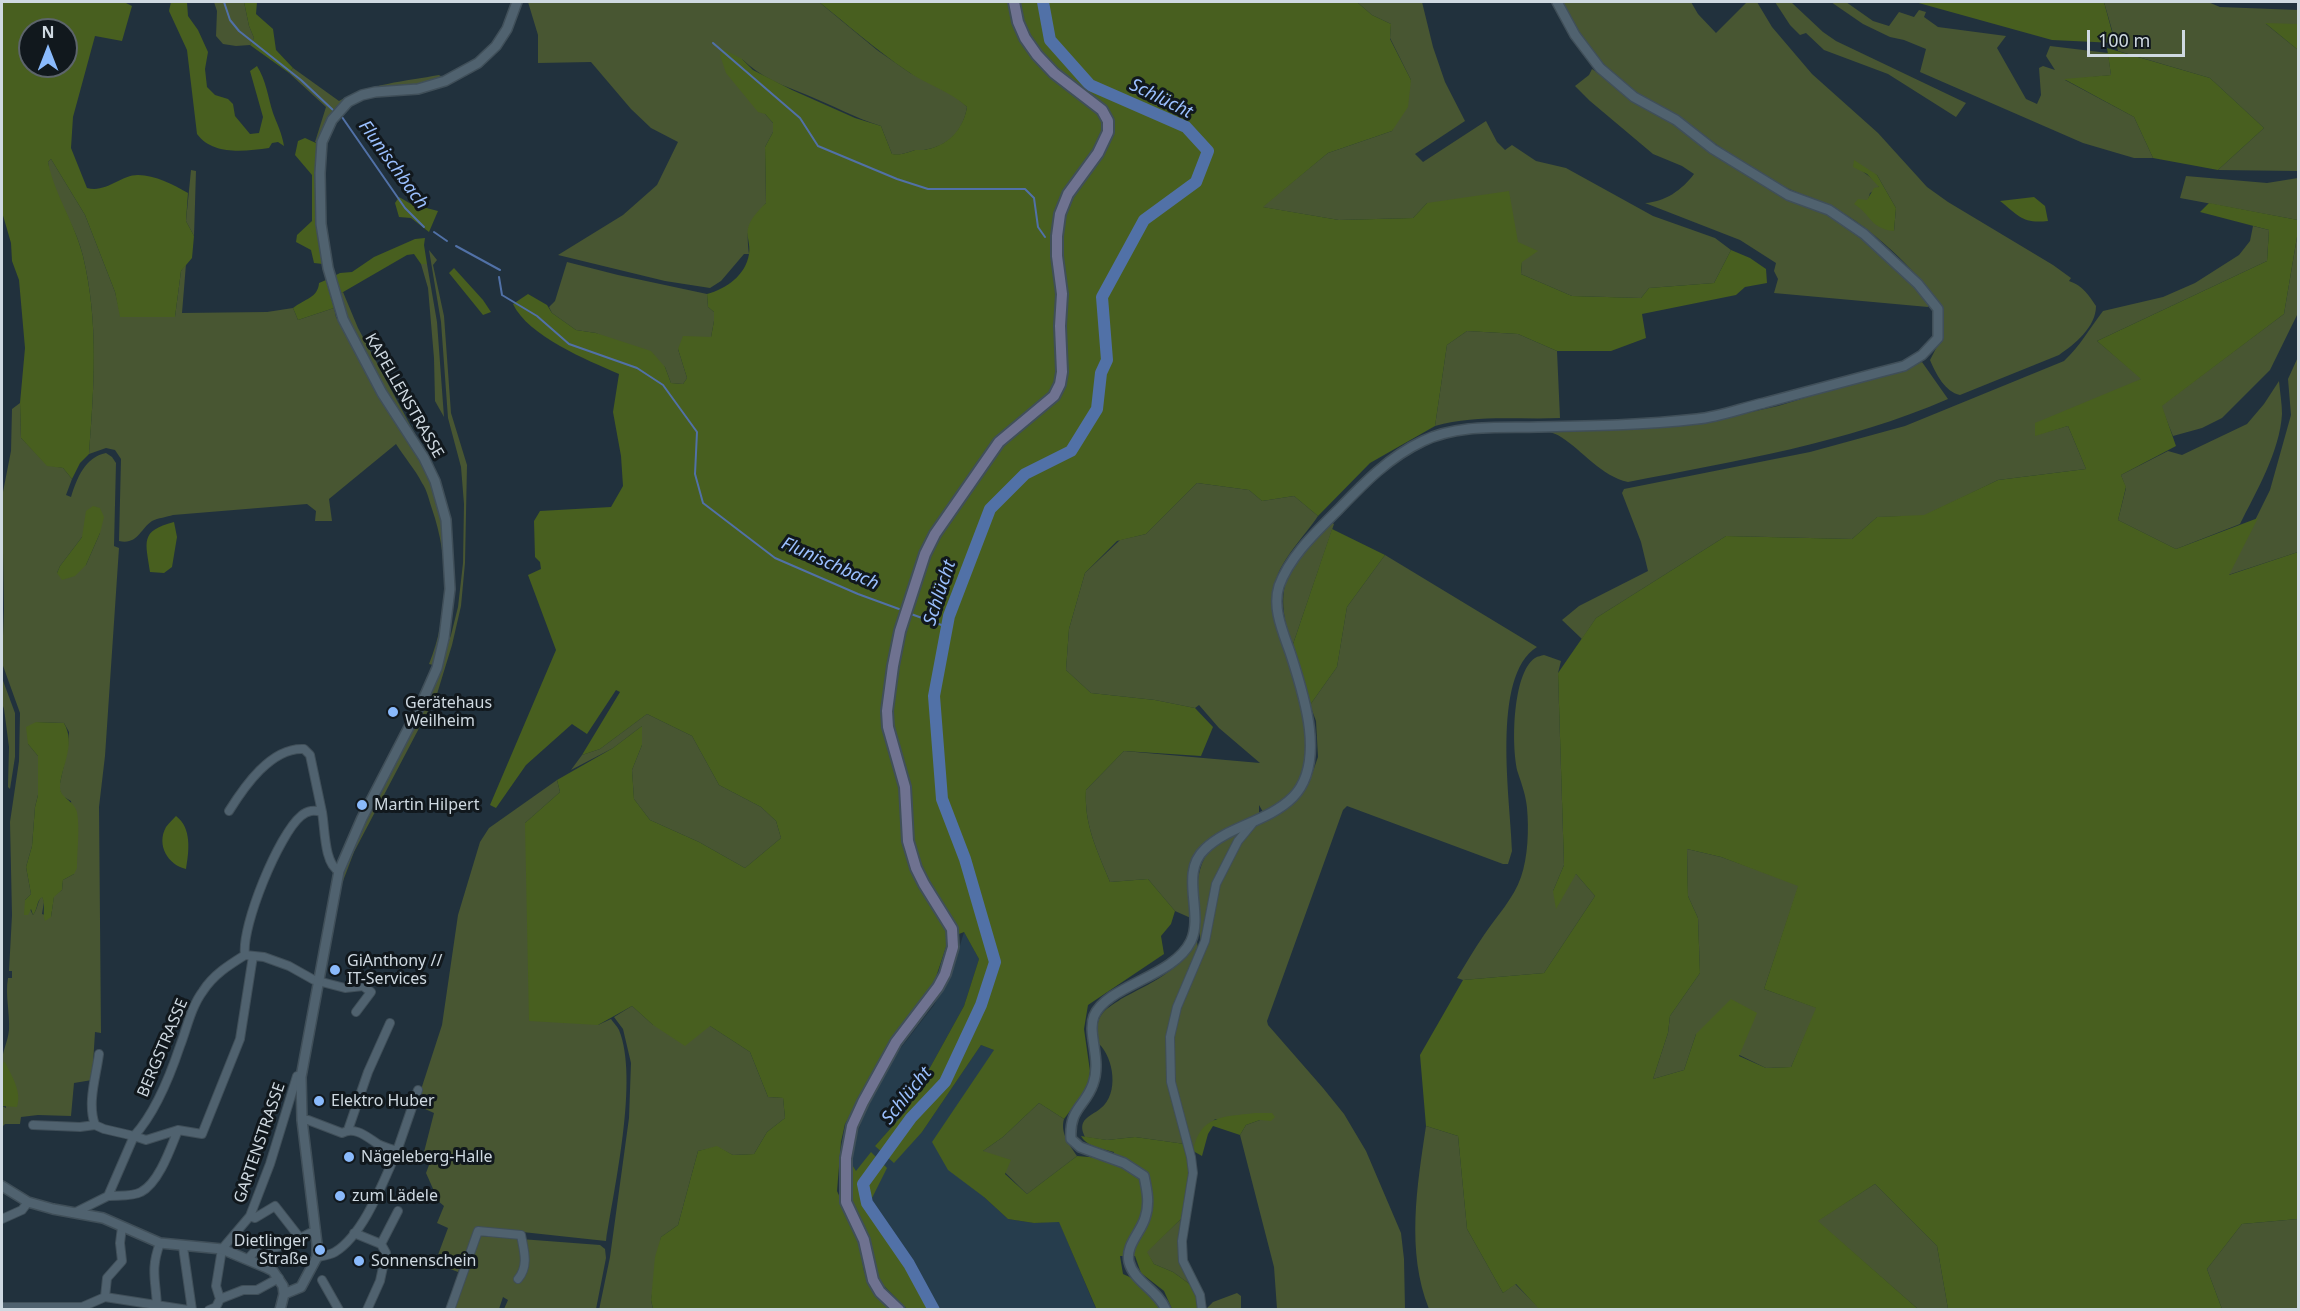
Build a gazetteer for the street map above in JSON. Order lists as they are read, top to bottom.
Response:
{
  "streets": {
    "street": ["KAPELLENSTRASSE", "BERGSTRASSE", "GARTENSTRASSE"]
  },
  "water": ["Schlücht", "Flunischbach"],
  "places": [
    "Gerätehaus Weilheim",
    "Martin Hilpert",
    "GiAnthony // IT-Services",
    "Elektro Huber",
    "Nägeleberg-Halle",
    "zum Lädele",
    "Dietlinger Straße",
    "Sonnenschein"
  ],
  "scale_bar": "100 m",
  "north": "top"
}
